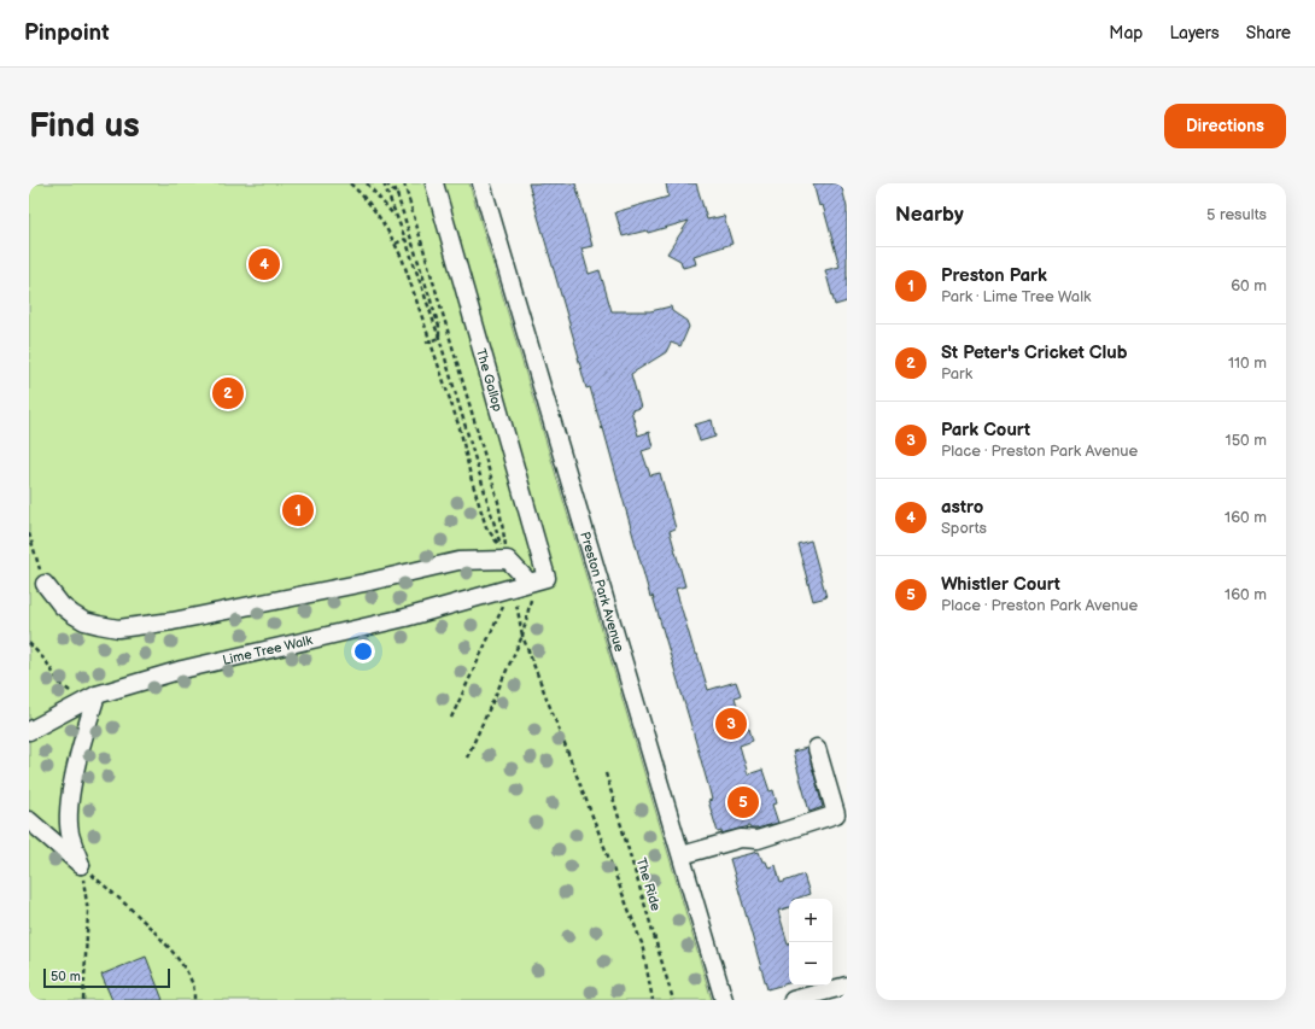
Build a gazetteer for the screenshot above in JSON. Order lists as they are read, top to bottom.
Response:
{
  "streets": {
    "street": ["The Gallop", "Preston Park Avenue", "Lime Tree Walk"],
    "path": ["The Ride"]
  },
  "crossings": [
    ["The Gallop", "Lime Tree Walk"]
  ],
  "scale_bar": "50 m",
  "page": {
    "header": "Pinpoint",
    "nav": ["Map", "Layers", "Share"],
    "buttons": "Directions",
    "title": "Find us",
    "heading": ["Nearby", "5 results"],
    "pins": [
      "4",
      "2",
      "1",
      "3",
      "5"
    ],
    "list": [
      {
        "mark": "1",
        "name": "Preston Park",
        "note": "Park · Lime Tree Walk",
        "value": "60 m"
      },
      {
        "mark": "2",
        "name": "St Peter's Cricket Club",
        "note": "Park",
        "value": "110 m"
      },
      {
        "mark": "3",
        "name": "Park Court",
        "note": "Place · Preston Park Avenue",
        "value": "150 m"
      },
      {
        "mark": "4",
        "name": "astro",
        "note": "Sports",
        "value": "160 m"
      },
      {
        "mark": "5",
        "name": "Whistler Court",
        "note": "Place · Preston Park Avenue",
        "value": "160 m"
      }
    ],
    "map_buttons": ["+", "−"],
    "scale": "50 m"
  }
}
